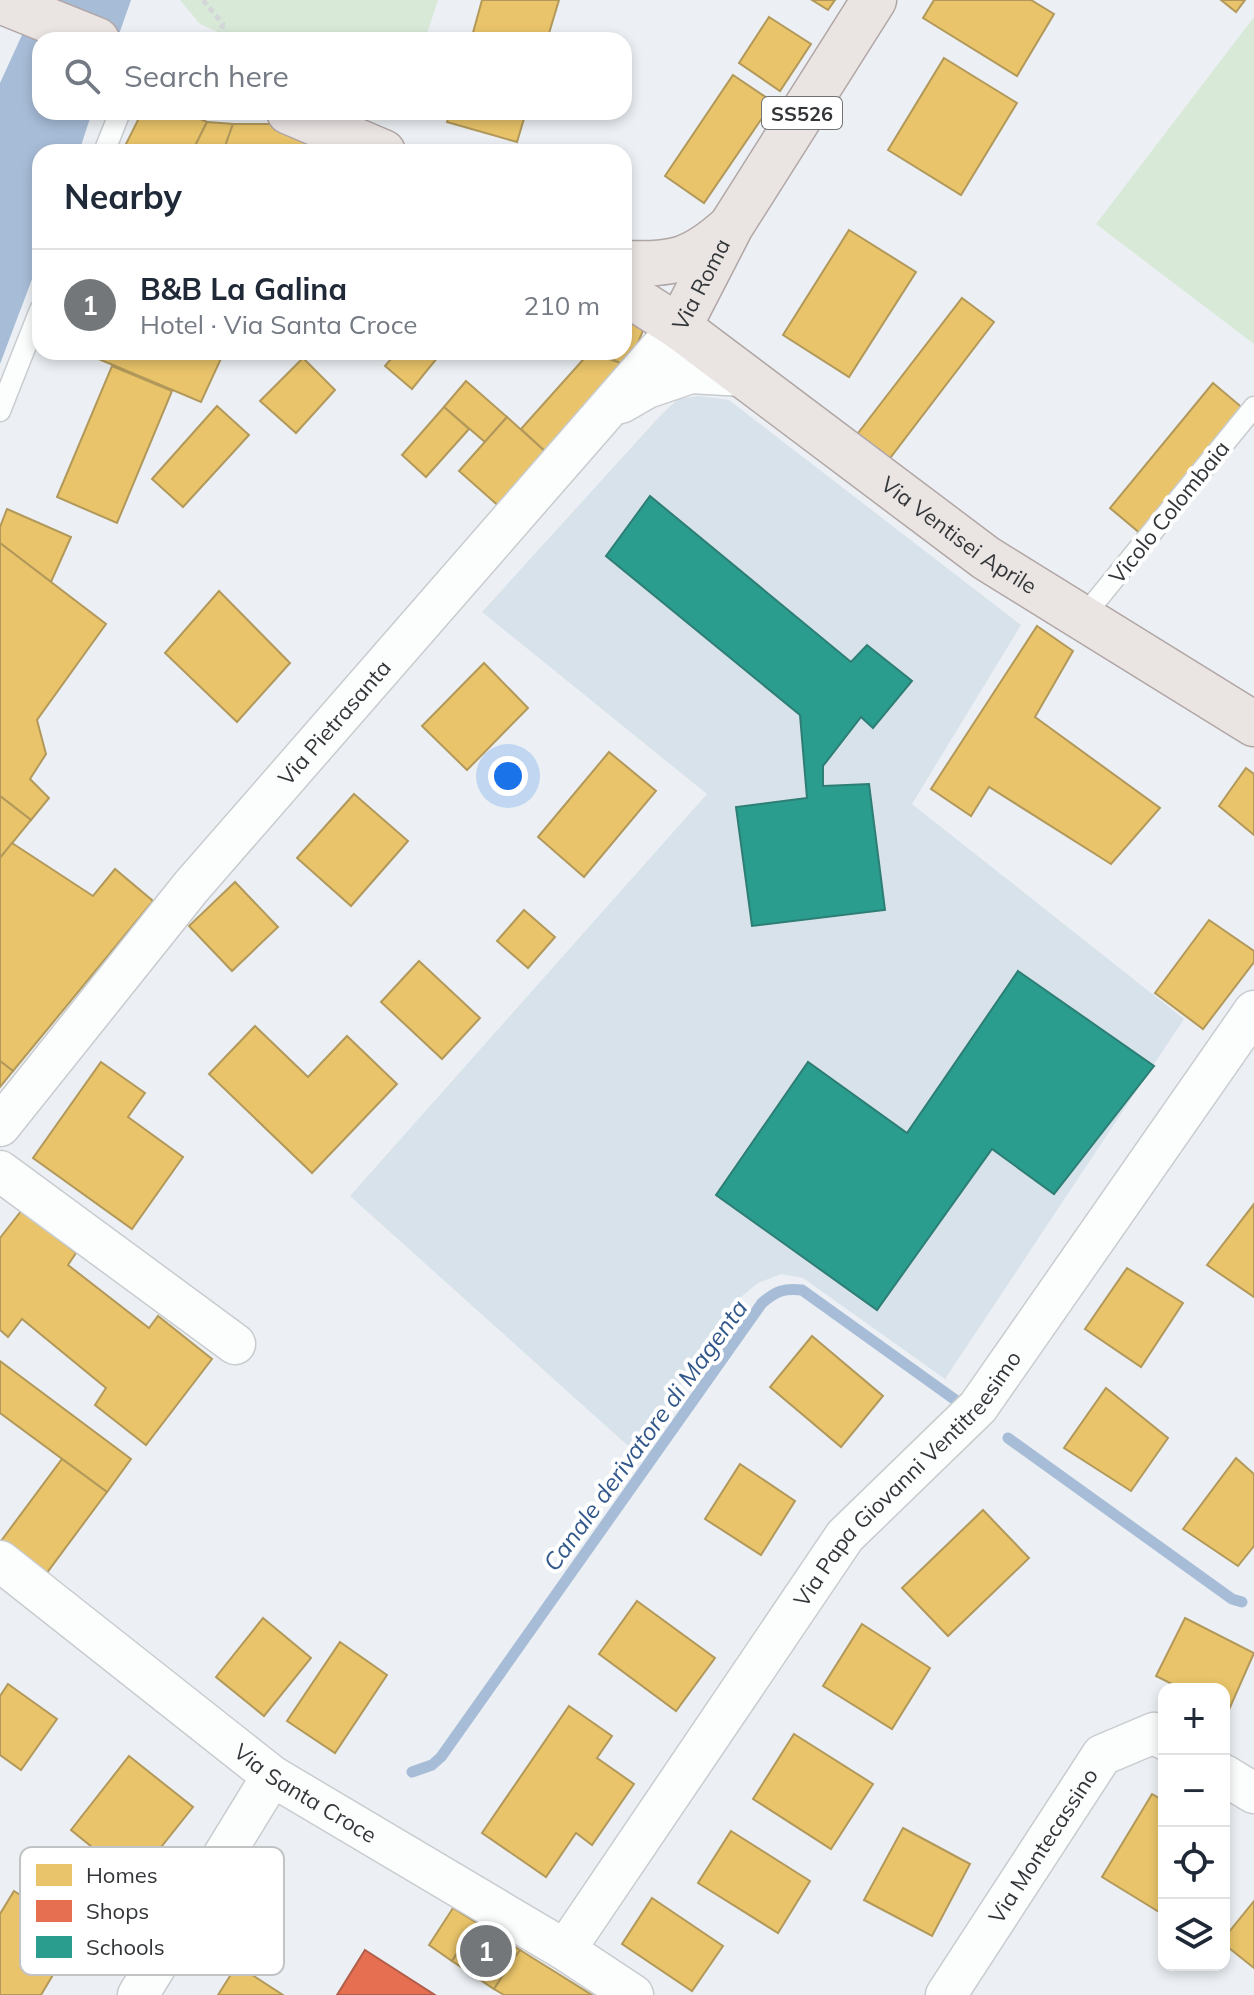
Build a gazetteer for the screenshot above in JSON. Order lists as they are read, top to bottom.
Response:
{
  "streets": {
    "main road": ["SS526", "Via Roma", "Via Ventisei Aprile"],
    "street": [
      "Via Pietrasanta",
      "Via Papa Giovanni Ventitreesimo",
      "Via Santa Croce",
      "Via Montecassino"
    ],
    "lane": ["Vicolo Colombaia"]
  },
  "crossings": [
    ["Via Roma", "Via Ventisei Aprile"],
    ["Via Roma", "Via Pietrasanta"],
    ["Vicolo Colombaia", "Via Ventisei Aprile"],
    ["Via Ventisei Aprile", "Via Pietrasanta"],
    ["Via Papa Giovanni Ventitreesimo", "Via Santa Croce"]
  ],
  "water": ["Canale derivatore di Magenta"],
  "legend": ["Homes", "Shops", "Schools"],
  "page": {
    "search": "Search here",
    "heading": "Nearby",
    "list": [
      {
        "mark": "1",
        "name": "B&B La Galina",
        "note": "Hotel · Via Santa Croce",
        "value": "210 m"
      }
    ],
    "map_buttons": ["+", "−"],
    "pins": "1"
  }
}
